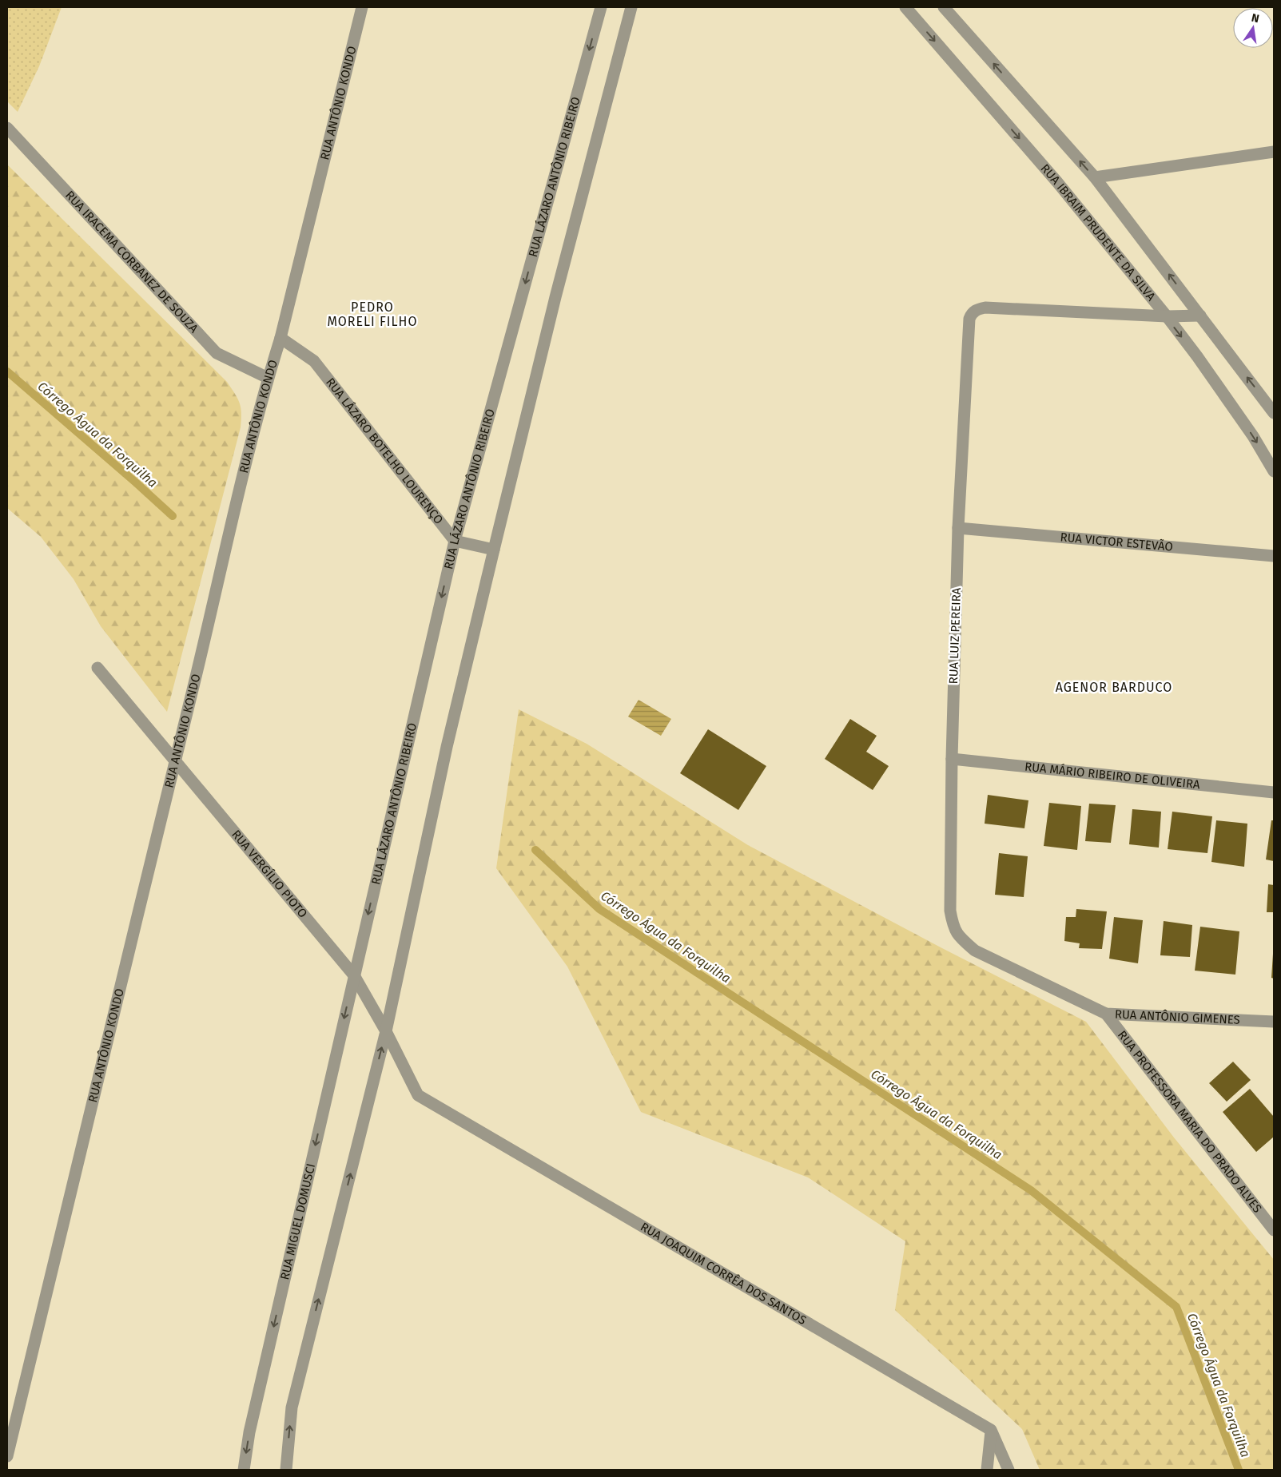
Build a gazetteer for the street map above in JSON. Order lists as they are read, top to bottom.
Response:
{
  "streets": {
    "street": [
      "RUA ANTÔNIO KONDO",
      "RUA LÁZARO ANTÔNIO RIBEIRO",
      "RUA IBRAIM PRUDENTE DA SILVA",
      "RUA IRACEMA CORBANEZ DE SOUZA",
      "RUA LÁZARO BOTELHO LOURENÇO",
      "RUA VICTOR ESTEVÃO",
      "RUA LUIZ PEREIRA",
      "RUA MÁRIO RIBEIRO DE OLIVEIRA",
      "RUA VERGÍLIO PIOTO",
      "RUA ANTÔNIO GIMENES",
      "RUA PROFESSORA MARIA DO PRADO ALVES",
      "RUA MIGUEL DOMUSCI",
      "RUA JOAQUIM CORRÊA DOS SANTOS"
    ]
  },
  "crossings": [
    ["RUA ANTÔNIO KONDO", "RUA IRACEMA CORBANEZ DE SOUZA"],
    ["RUA ANTÔNIO KONDO", "RUA LÁZARO BOTELHO LOURENÇO"],
    ["RUA ANTÔNIO KONDO", "RUA VERGÍLIO PIOTO"],
    ["RUA LÁZARO ANTÔNIO RIBEIRO", "RUA LÁZARO BOTELHO LOURENÇO"],
    ["RUA LÁZARO ANTÔNIO RIBEIRO", "RUA VERGÍLIO PIOTO"],
    ["RUA LÁZARO ANTÔNIO RIBEIRO", "RUA MIGUEL DOMUSCI"],
    ["RUA IBRAIM PRUDENTE DA SILVA", "RUA LUIZ PEREIRA"],
    ["RUA VICTOR ESTEVÃO", "RUA LUIZ PEREIRA"],
    ["RUA LUIZ PEREIRA", "RUA MÁRIO RIBEIRO DE OLIVEIRA"],
    ["RUA LUIZ PEREIRA", "RUA ANTÔNIO GIMENES"],
    ["RUA VERGÍLIO PIOTO", "RUA MIGUEL DOMUSCI"],
    ["RUA VERGÍLIO PIOTO", "RUA JOAQUIM CORRÊA DOS SANTOS"],
    ["RUA ANTÔNIO GIMENES", "RUA PROFESSORA MARIA DO PRADO ALVES"]
  ],
  "districts": ["PEDRO MORELI FILHO", "AGENOR BARDUCO"],
  "water": ["Córrego Água da Forquilha"],
  "north": "top"
}
